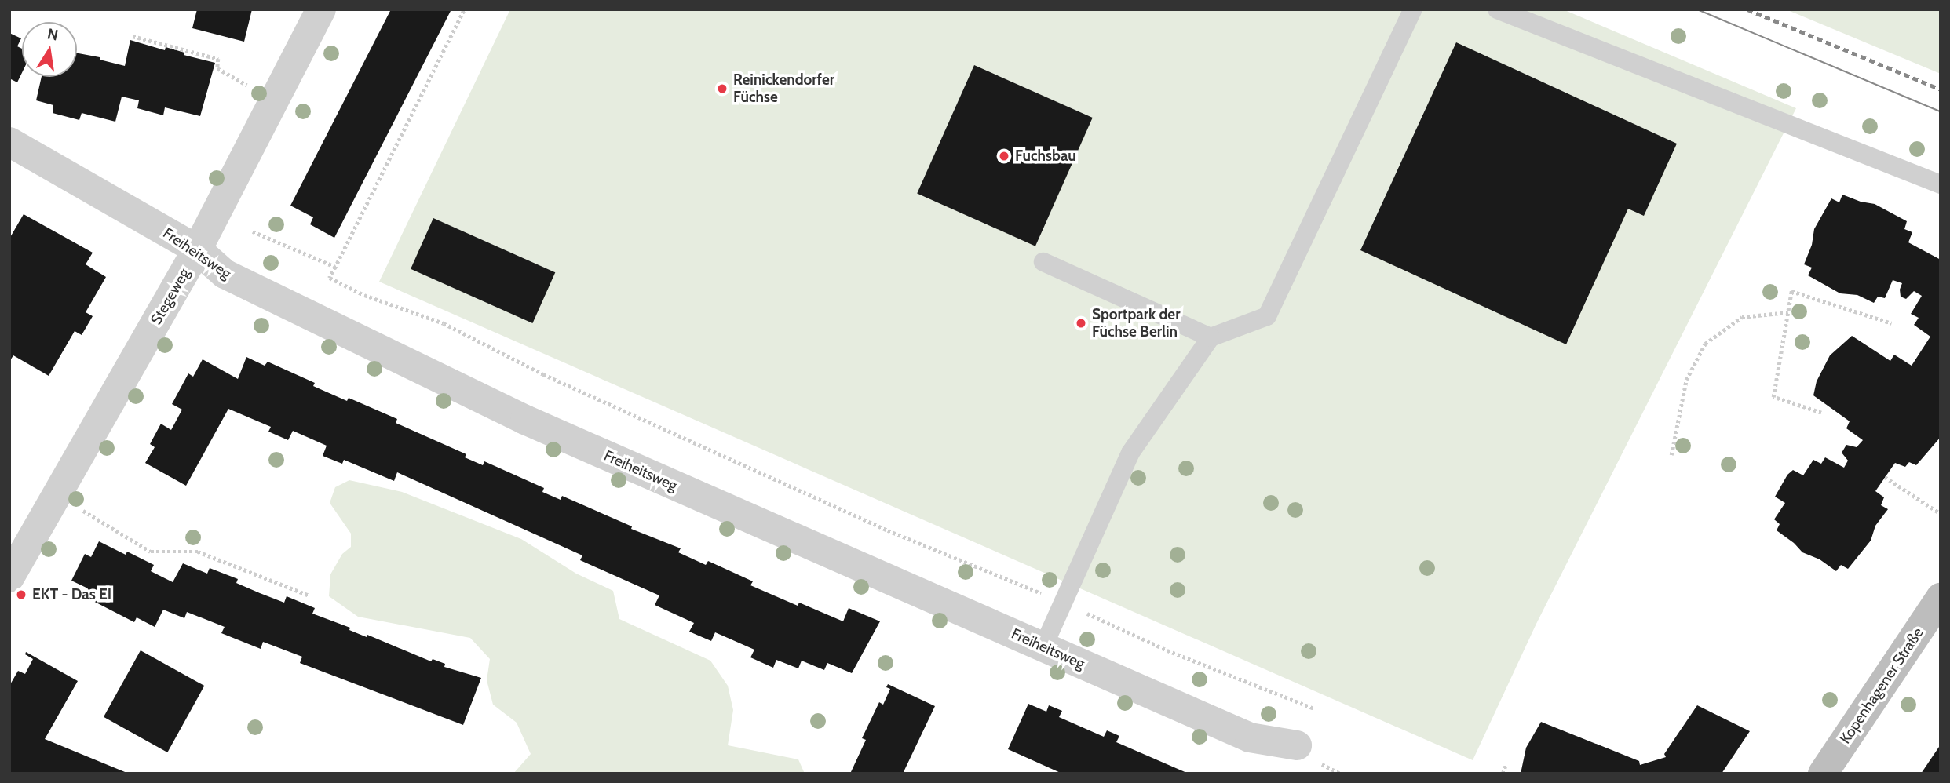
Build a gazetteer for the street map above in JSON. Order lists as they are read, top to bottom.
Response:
{
  "streets": {
    "main road": ["Kopenhagener Straße"],
    "street": ["Freiheitsweg", "Stegeweg"]
  },
  "crossings": [
    ["Freiheitsweg", "Stegeweg"]
  ],
  "places": [
    "Reinickendorfer Füchse",
    "Fuchsbau",
    "Sportpark der Füchse Berlin",
    "EKT - Das EI"
  ],
  "north": "top"
}
